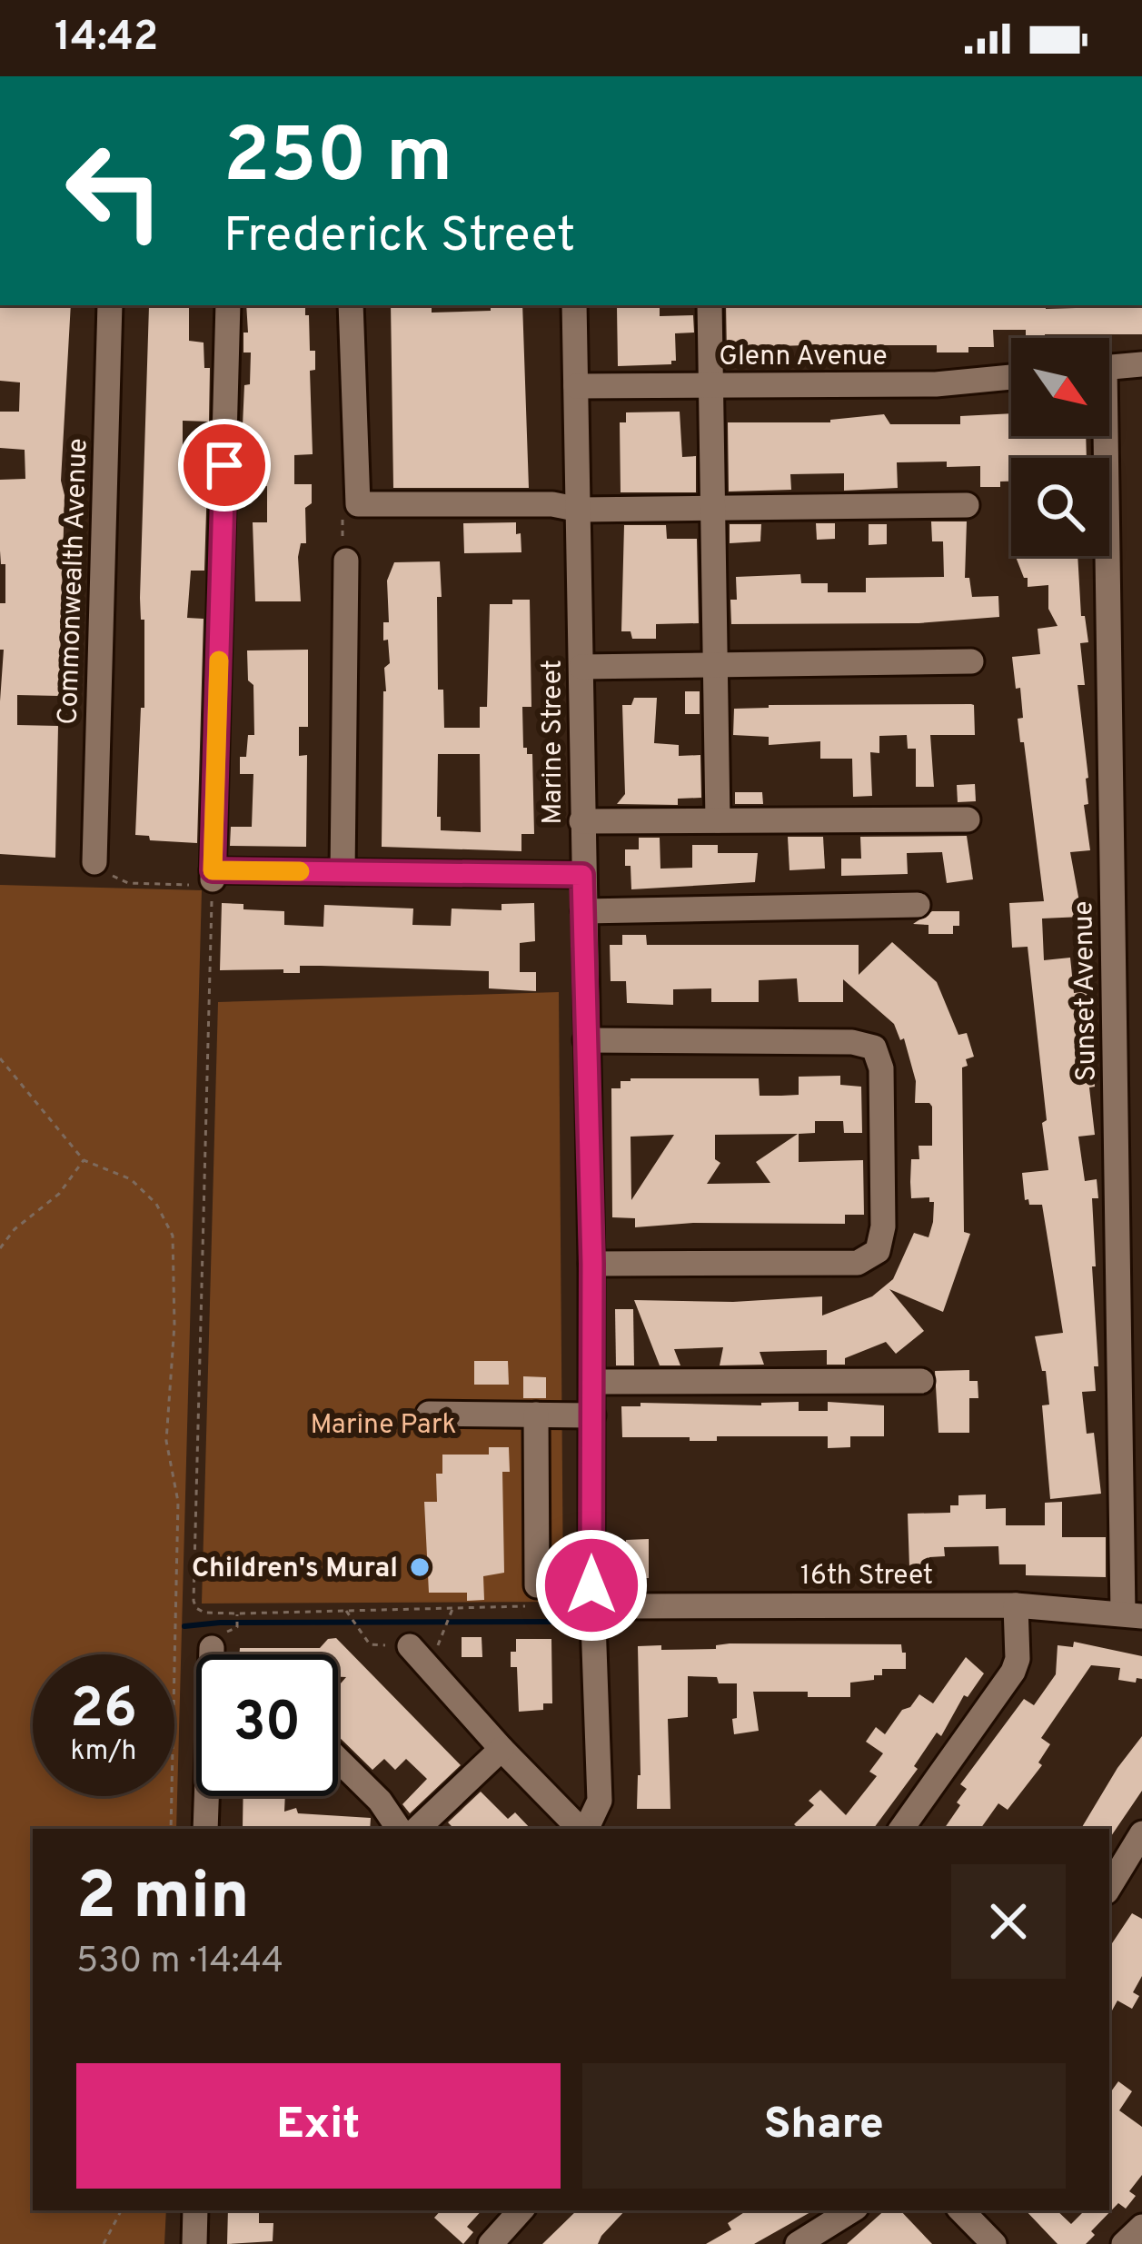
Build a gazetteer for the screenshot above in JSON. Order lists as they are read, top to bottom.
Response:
{
  "streets": {
    "street": [
      "Glenn Avenue",
      "Commonwealth Avenue",
      "Marine Street",
      "Sunset Avenue",
      "16th Street"
    ]
  },
  "crossings": [
    ["Glenn Avenue", "Marine Street"],
    ["Marine Street", "16th Street"],
    ["Sunset Avenue", "16th Street"]
  ],
  "parks": ["Marine Park"],
  "places": ["Children's Mural"],
  "north": "bottom right",
  "page": {
    "status": "14:42",
    "turn": ["250 m", "Frederick Street"],
    "speed": "26 km/h",
    "limit": "30",
    "heading": ["2 min", "530 m · 14:44"],
    "buttons": ["Exit", "Share"]
  }
}
